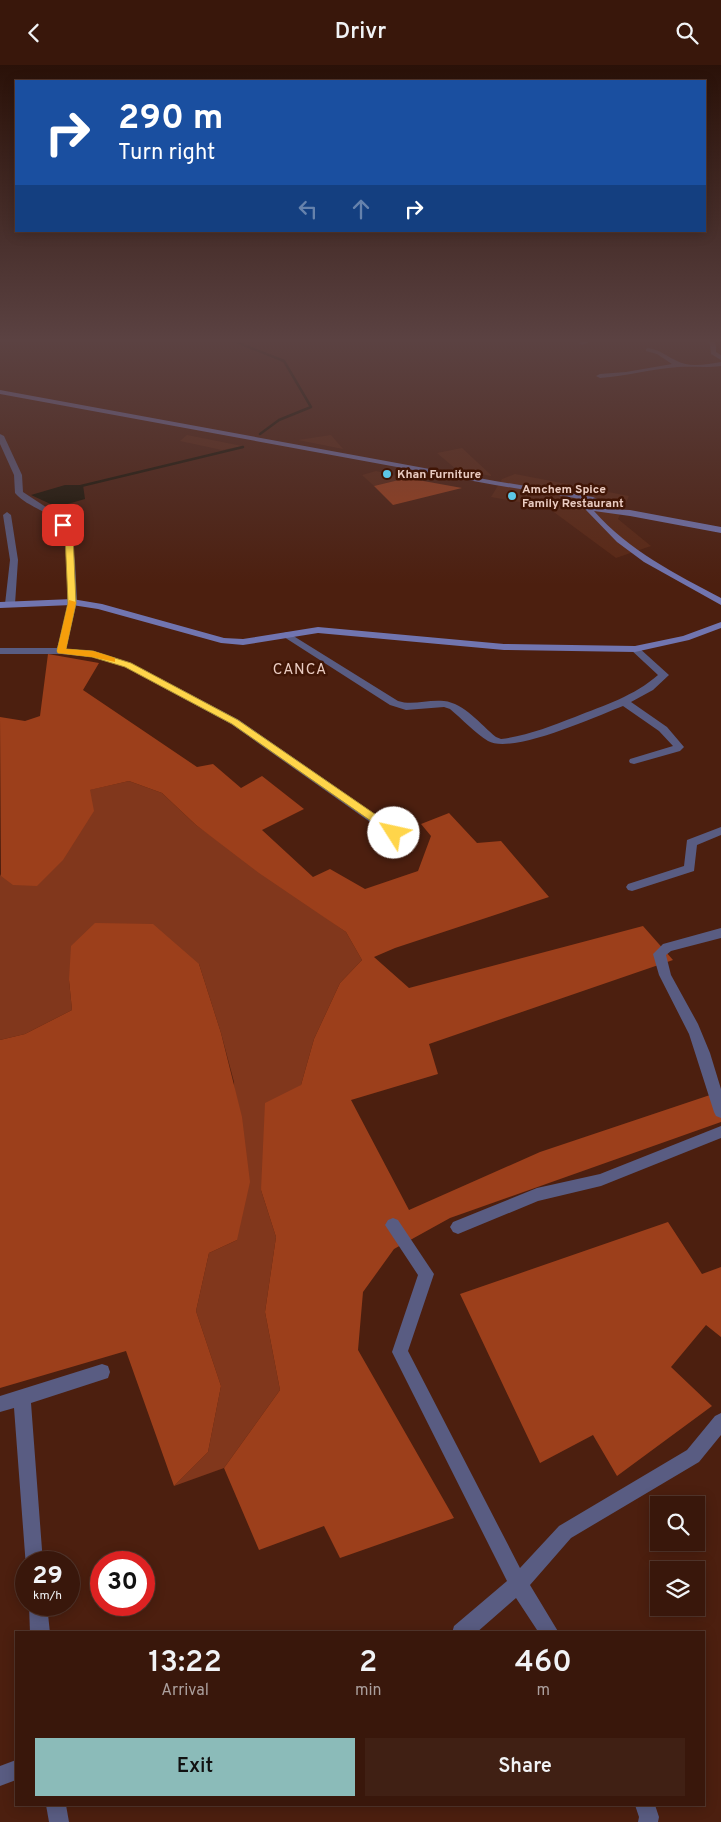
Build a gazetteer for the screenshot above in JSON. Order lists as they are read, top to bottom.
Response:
{
  "districts": ["CANCA"],
  "places": ["Khan Furniture", "Amchem Spice Family Restaurant"],
  "page": {
    "header": "Drivr",
    "turn": ["290 m", "Turn right"],
    "speed": "29 km/h",
    "limit": "30",
    "eta": [
      "13:22",
      "Arrival",
      "2",
      "min",
      "460",
      "m"
    ],
    "buttons": ["Exit", "Share"]
  }
}
